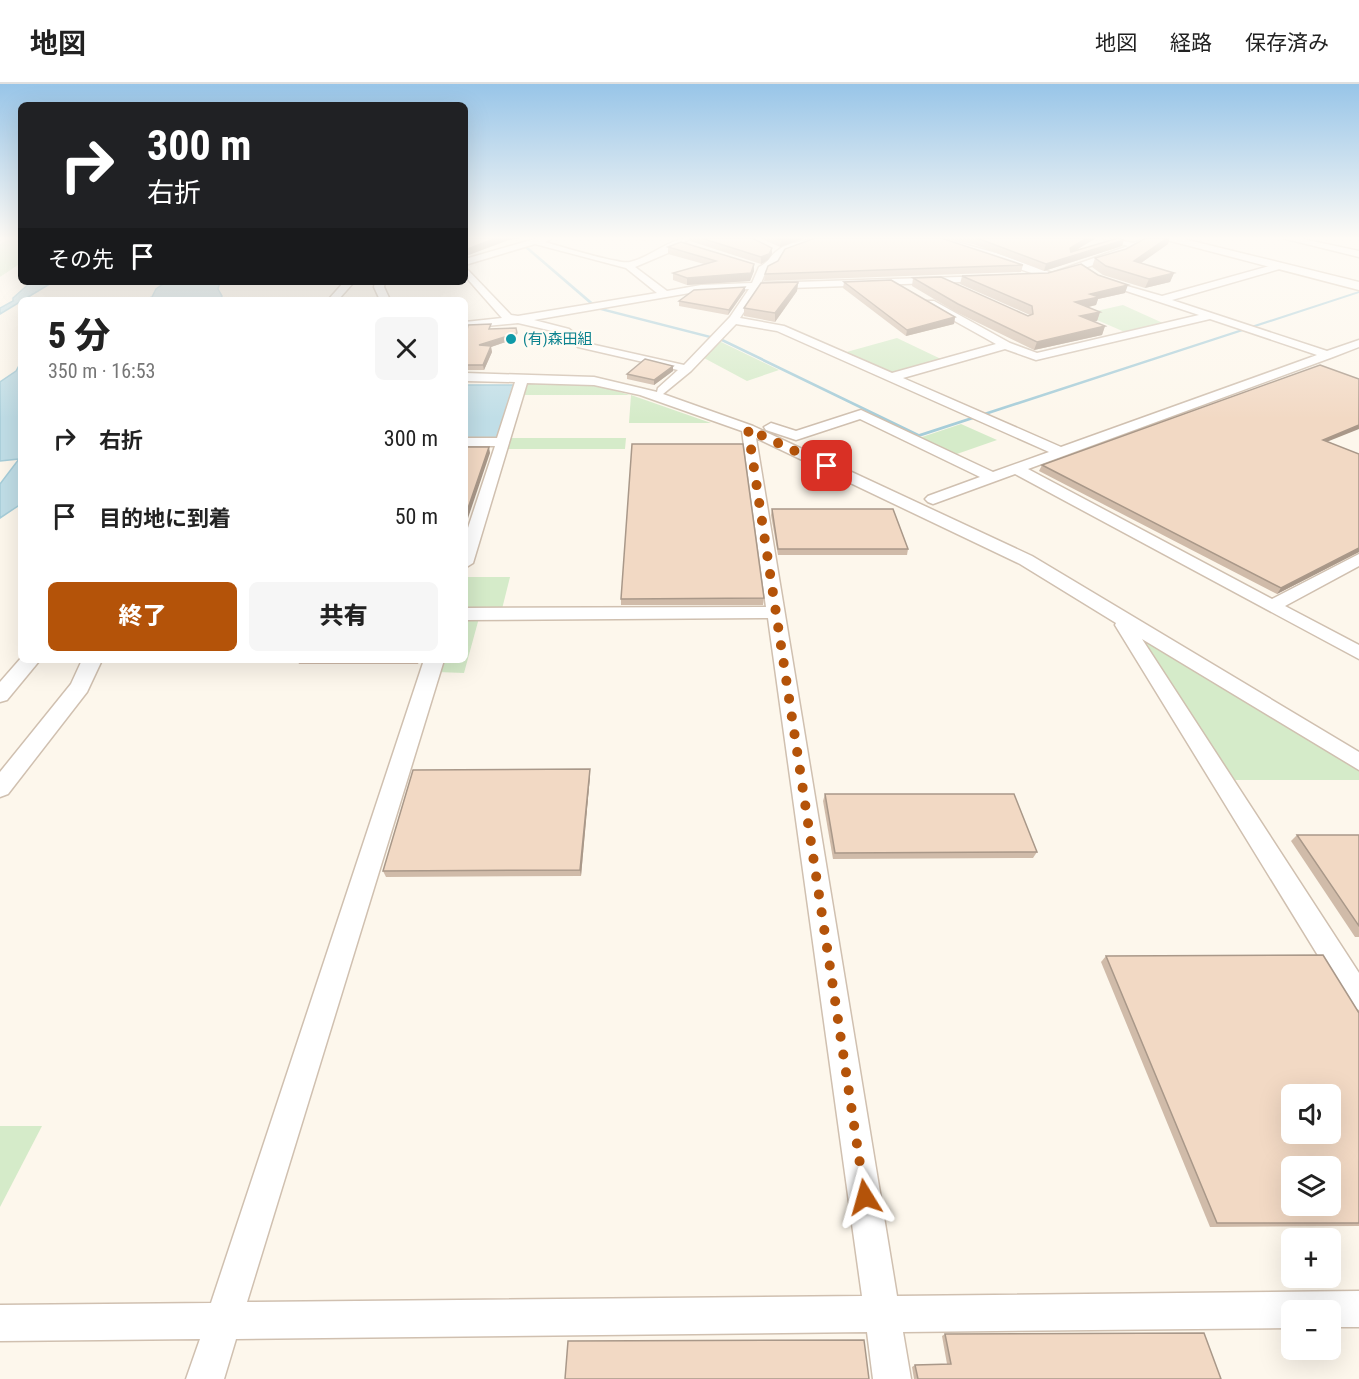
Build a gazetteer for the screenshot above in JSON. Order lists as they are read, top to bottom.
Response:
{
  "places": ["(有)森田組"],
  "page": {
    "header": "地図",
    "nav": ["地図", "経路", "保存済み"],
    "turn": ["300 m", "右折"],
    "then": "その先",
    "heading": ["5 分", "350 m · 16:53"],
    "list": [
      {
        "name": "右折",
        "value": "300 m"
      },
      {
        "name": "目的地に到着",
        "value": "50 m"
      }
    ],
    "buttons": ["終了", "共有"],
    "map_buttons": ["+", "−"]
  }
}
